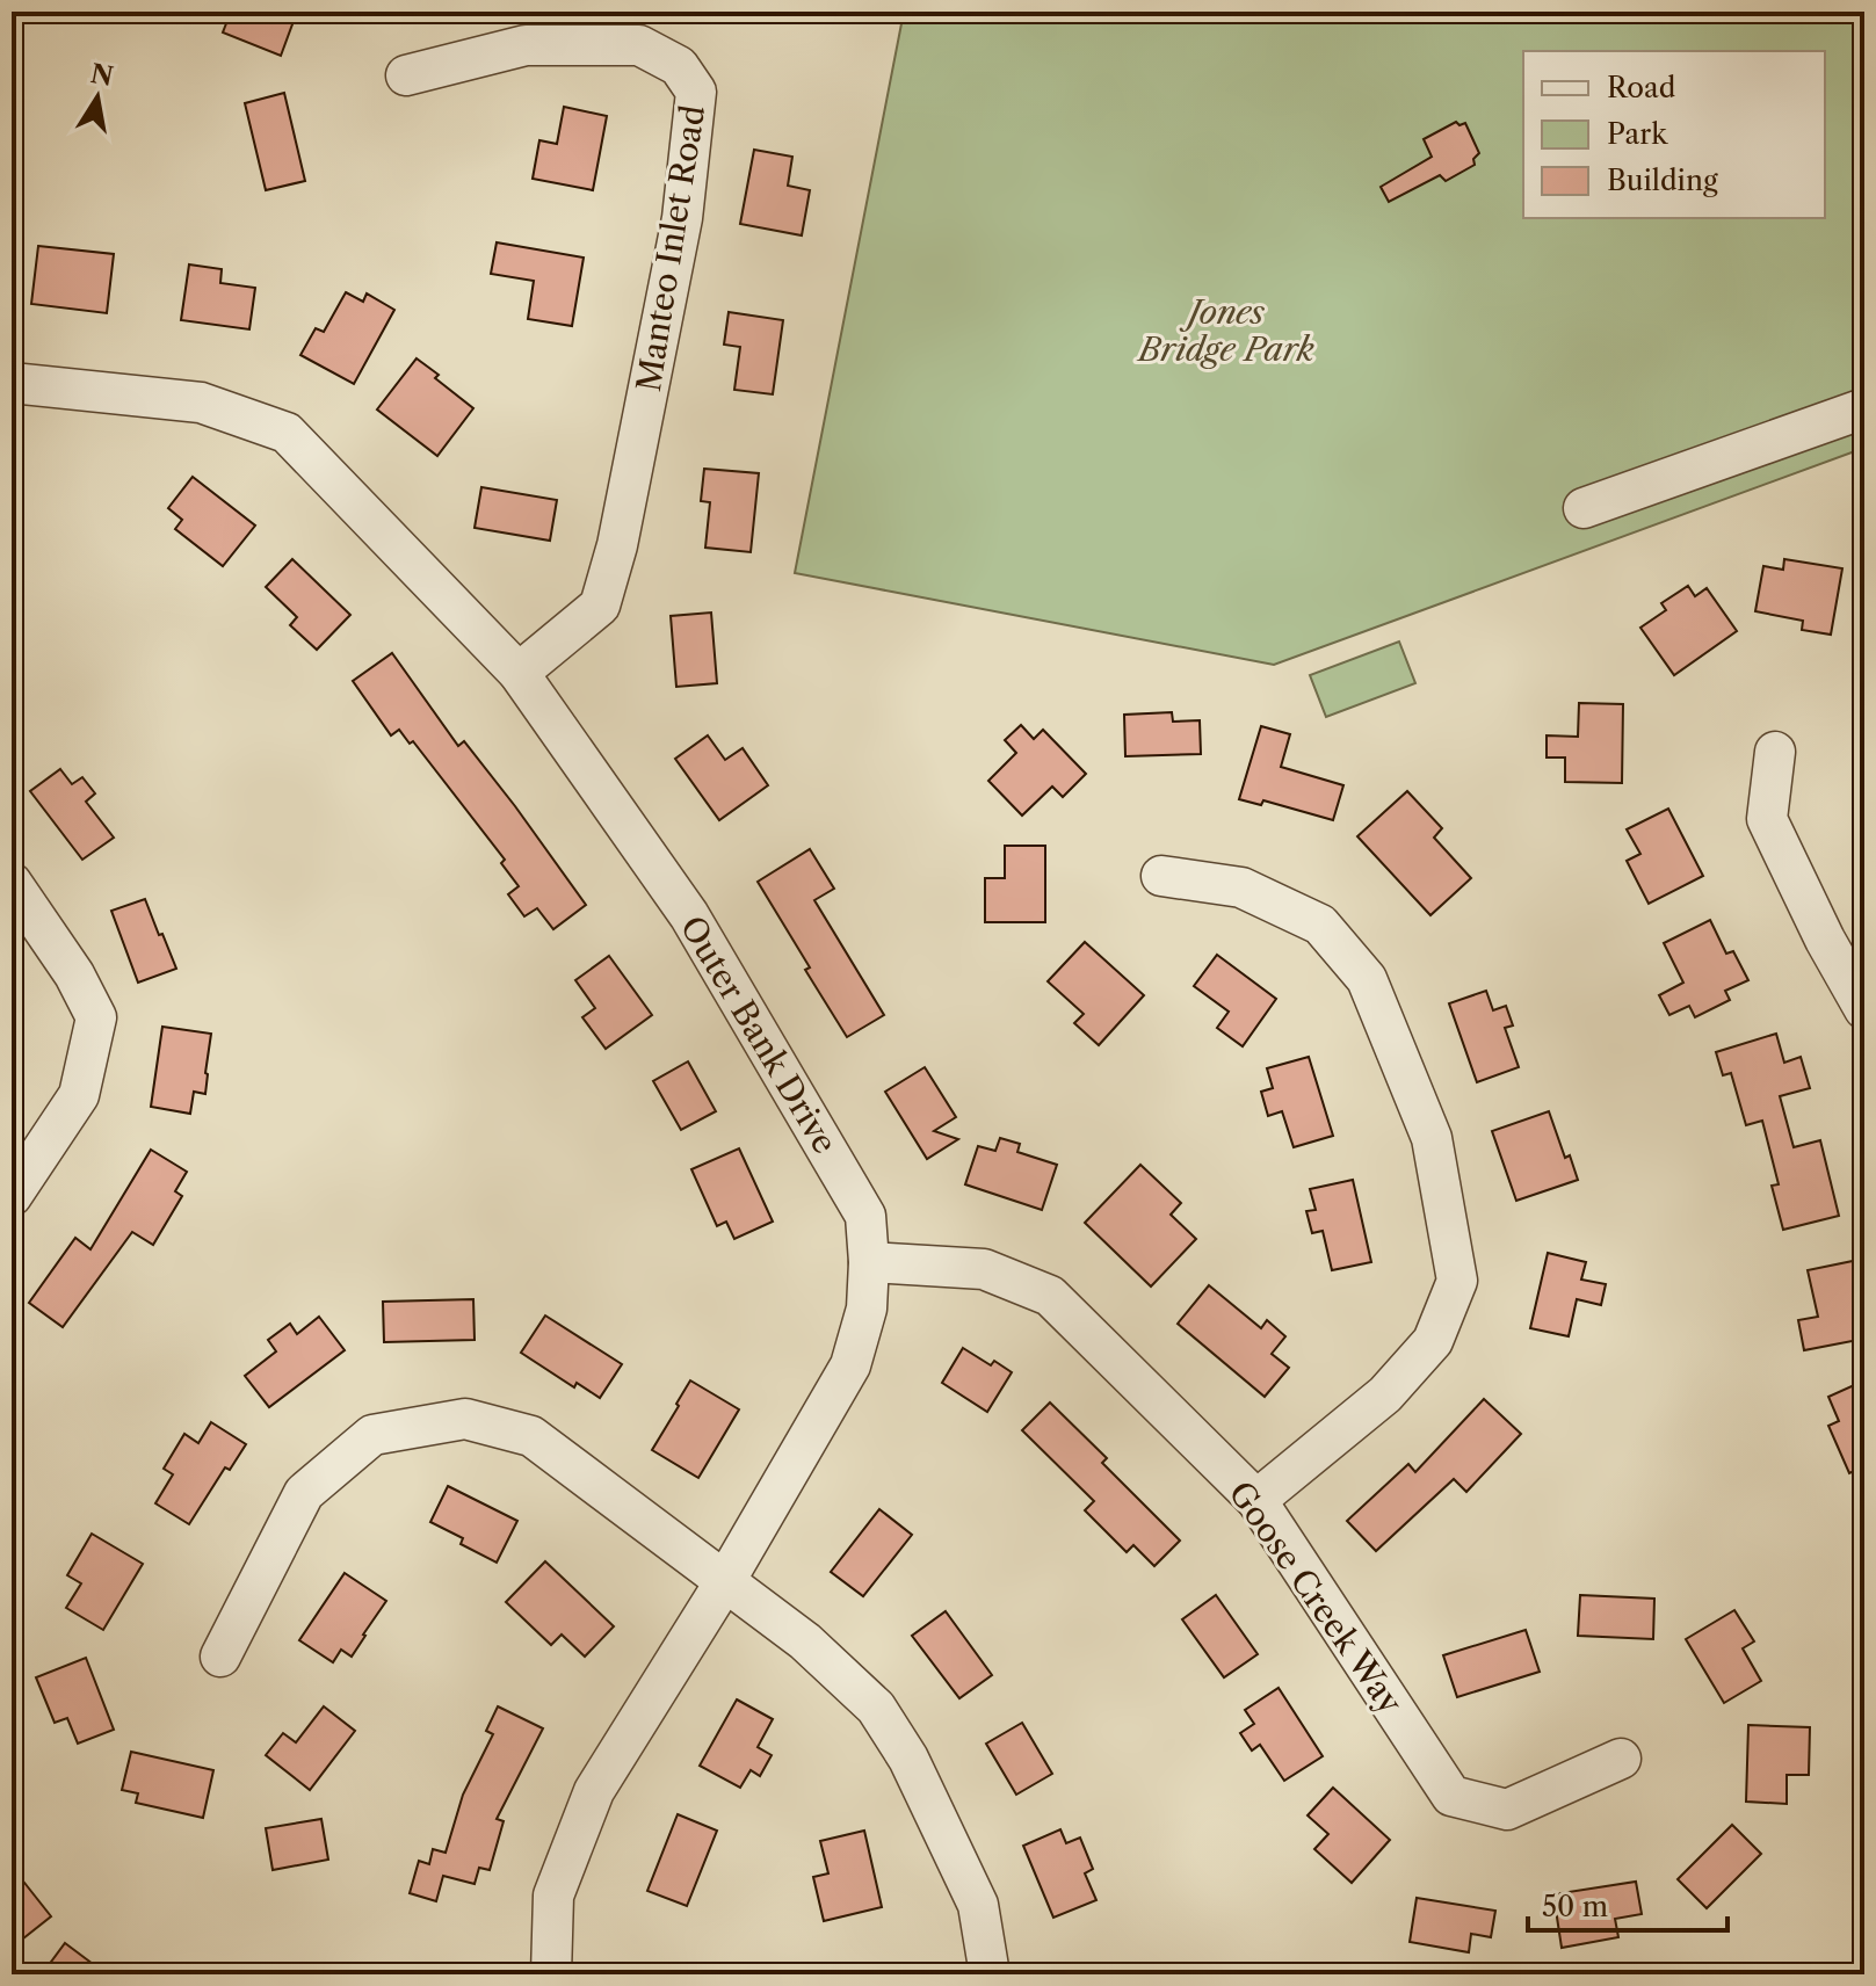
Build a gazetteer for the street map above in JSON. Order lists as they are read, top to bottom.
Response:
{
  "streets": {
    "street": ["Manteo Inlet Road", "Outer Bank Drive", "Goose Creek Way"]
  },
  "crossings": [
    ["Manteo Inlet Road", "Outer Bank Drive"],
    ["Outer Bank Drive", "Goose Creek Way"]
  ],
  "parks": ["Jones Bridge Park"],
  "legend": ["Road", "Park", "Building"],
  "scale_bar": "50 m",
  "north": "top"
}
